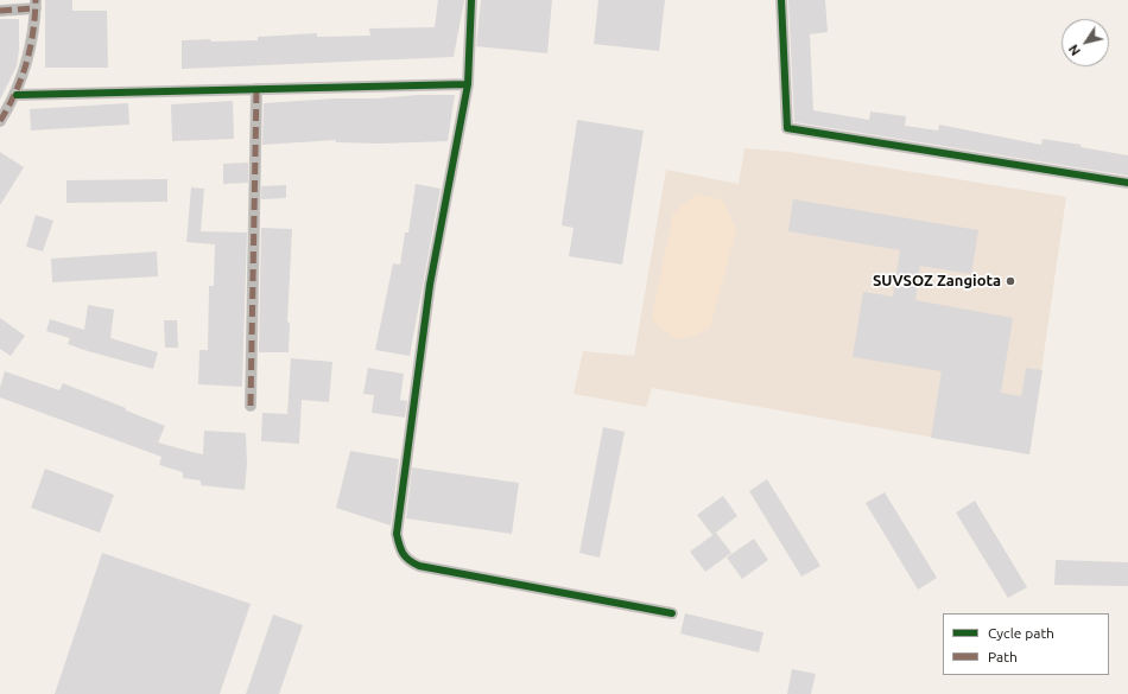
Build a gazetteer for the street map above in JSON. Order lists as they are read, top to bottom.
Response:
{
  "places": ["SUVSOZ Zangiota"],
  "legend": ["Cycle path", "Path"],
  "north": "bottom left"
}
